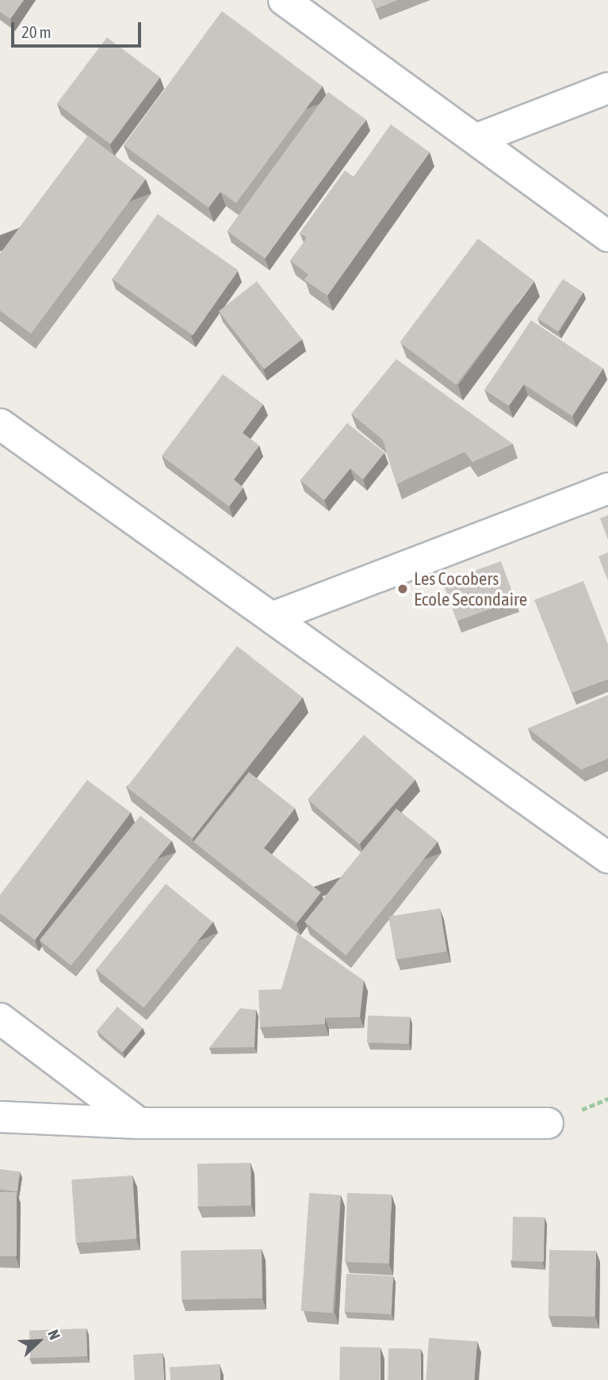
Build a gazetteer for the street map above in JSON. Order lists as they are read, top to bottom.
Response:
{
  "places": ["Les Cocobers Ecole Secondaire"],
  "scale_bar": "20 m",
  "north": "top right"
}
